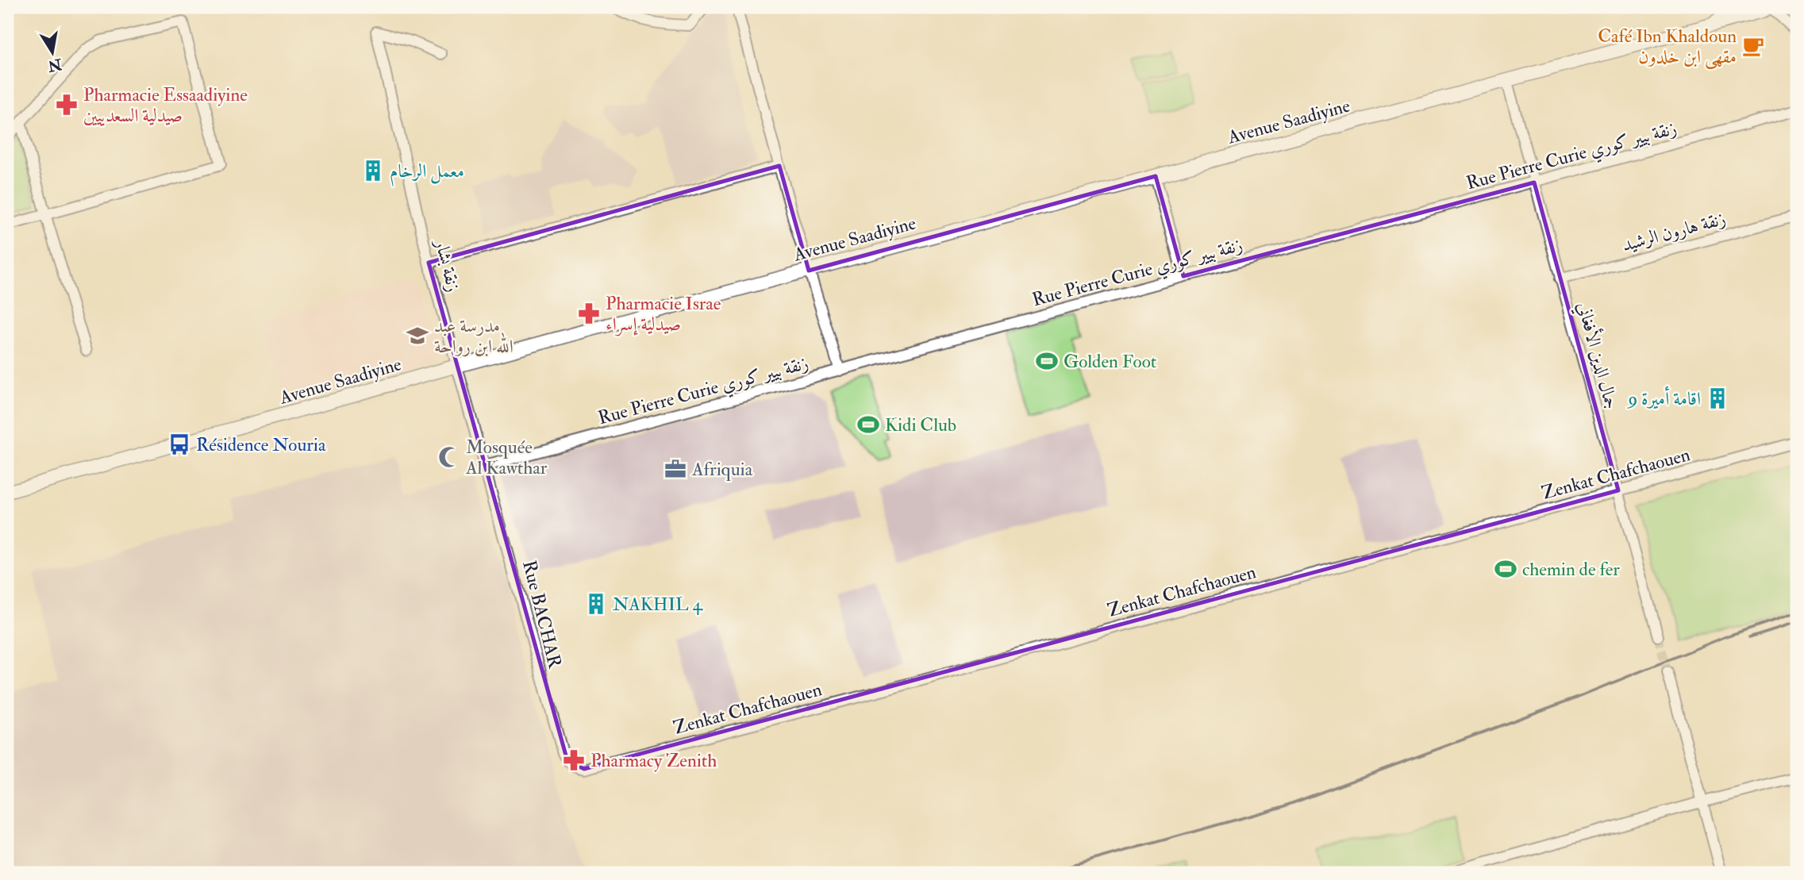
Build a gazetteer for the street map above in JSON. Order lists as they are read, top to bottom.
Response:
{
  "streets": {
    "main road": ["Avenue Saadiyine"],
    "street": [
      "Rue Pierre Curie زنقة بيير كوري",
      "زنقة هارون الرشيد",
      "زنقة بشار",
      "جمال الدين الأفغاني",
      "Zenkat Chafchaouen",
      "Rue BACHAR"
    ]
  },
  "crossings": [
    ["Avenue Saadiyine", "زنقة بشار"],
    ["Avenue Saadiyine", "جمال الدين الأفغاني"],
    ["Rue Pierre Curie زنقة بيير كوري", "زنقة بشار"],
    ["Rue Pierre Curie زنقة بيير كوري", "جمال الدين الأفغاني"],
    ["Rue Pierre Curie زنقة بيير كوري", "Rue BACHAR"],
    ["زنقة هارون الرشيد", "جمال الدين الأفغاني"],
    ["زنقة بشار", "Rue BACHAR"],
    ["جمال الدين الأفغاني", "Zenkat Chafchaouen"],
    ["Zenkat Chafchaouen", "Rue BACHAR"]
  ],
  "places": {
    "cafe": ["Café Ibn Khaldoun مقهى ابن خلدون"],
    "pharmacy": ["Pharmacie Essaadiyine صيدلية السعدييين", "Pharmacie Israe صيدلية إسراء", "Pharmacy Zenith"],
    "building": ["معمل الرخام", "اقامة أميرة 9", "NAKHIL 4"],
    "school or university": ["مدرسة عبد الله ابن رواحة"],
    "sports": ["Golden Foot", "Kidi Club", "chemin de fer"],
    "bus stop": ["Résidence Nouria"],
    "mosque": ["Mosquée Al Kawthar"],
    "office": ["Afriquia"]
  },
  "north": "bottom"
}
